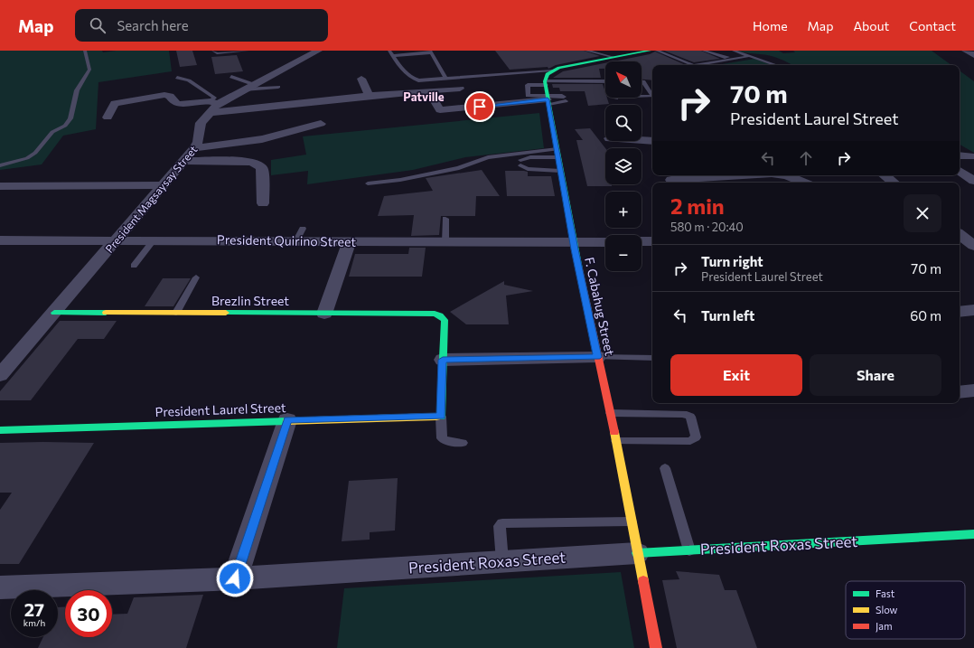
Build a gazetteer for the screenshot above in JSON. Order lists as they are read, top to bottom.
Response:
{
  "streets": {
    "main road": [
      "Brezlin Street",
      "F. Cabahug Street",
      "President Laurel Street",
      "President Roxas Street"
    ],
    "street": ["President Magsaysay Street", "President Quirino Street"]
  },
  "crossings": [
    ["President Magsaysay Street", "President Quirino Street"],
    ["President Magsaysay Street", "Brezlin Street"],
    ["President Quirino Street", "F. Cabahug Street"],
    ["F. Cabahug Street", "President Roxas Street"]
  ],
  "districts": ["Patville"],
  "legend": ["Fast", "Slow", "Jam"],
  "north": "top left",
  "page": {
    "header": "Map",
    "search": "Search here",
    "nav": [
      "Home",
      "Map",
      "About",
      "Contact"
    ],
    "map_buttons": ["+", "−"],
    "turn": ["70 m", "President Laurel Street"],
    "heading": ["2 min", "580 m · 20:40"],
    "list": [
      {
        "name": "Turn right",
        "note": "President Laurel Street",
        "value": "70 m"
      },
      {
        "name": "Turn left",
        "value": "60 m"
      }
    ],
    "buttons": ["Exit", "Share"],
    "speed": "27 km/h",
    "limit": "30"
  }
}
